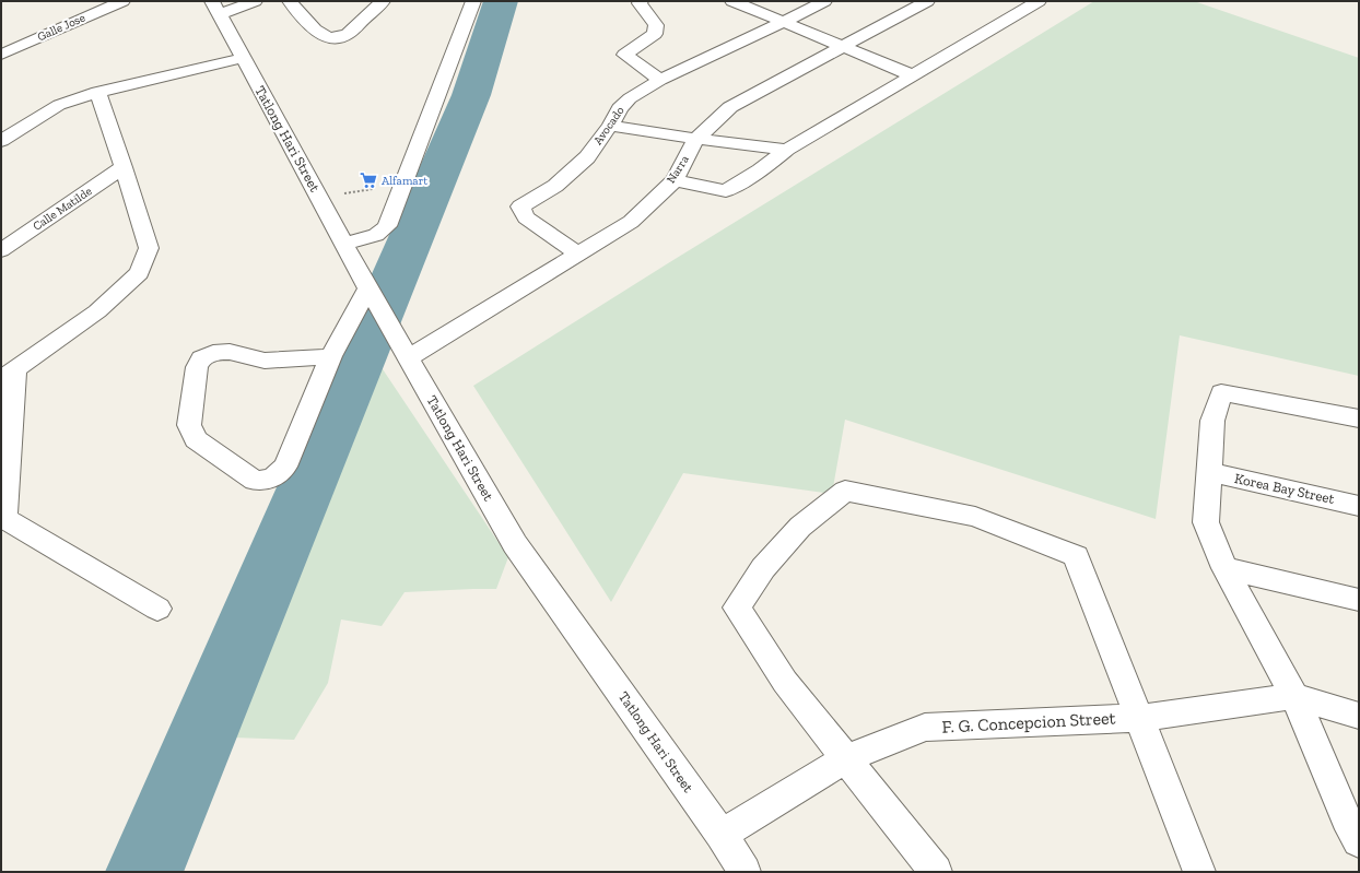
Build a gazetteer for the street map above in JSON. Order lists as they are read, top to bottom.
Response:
{
  "streets": {
    "street": [
      "Galle Jose",
      "Avocado",
      "Tatlong Hari Street",
      "Narra",
      "Calle Matilde",
      "Korea Bay Street",
      "F. G. Concepcion Street"
    ]
  },
  "crossings": [
    ["Avocado", "Narra"],
    ["Tatlong Hari Street", "Narra"],
    ["Tatlong Hari Street", "F. G. Concepcion Street"]
  ],
  "places": {
    "supermarket": ["Alfamart"]
  }
}
